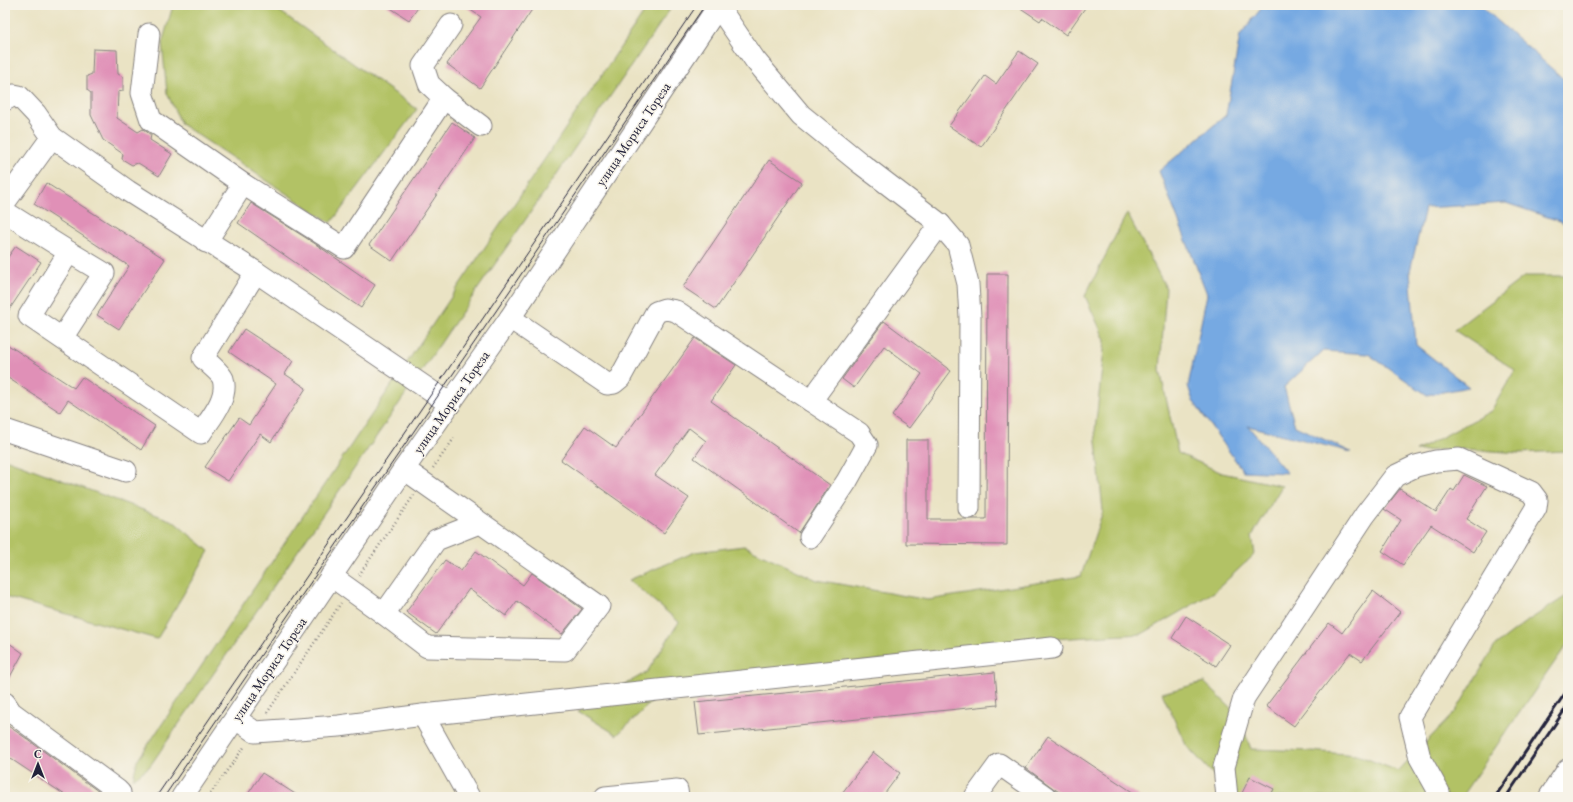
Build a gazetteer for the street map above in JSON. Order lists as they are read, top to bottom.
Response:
{
  "streets": {
    "street": ["улица Мориса Тореза"]
  },
  "north": "top"
}
